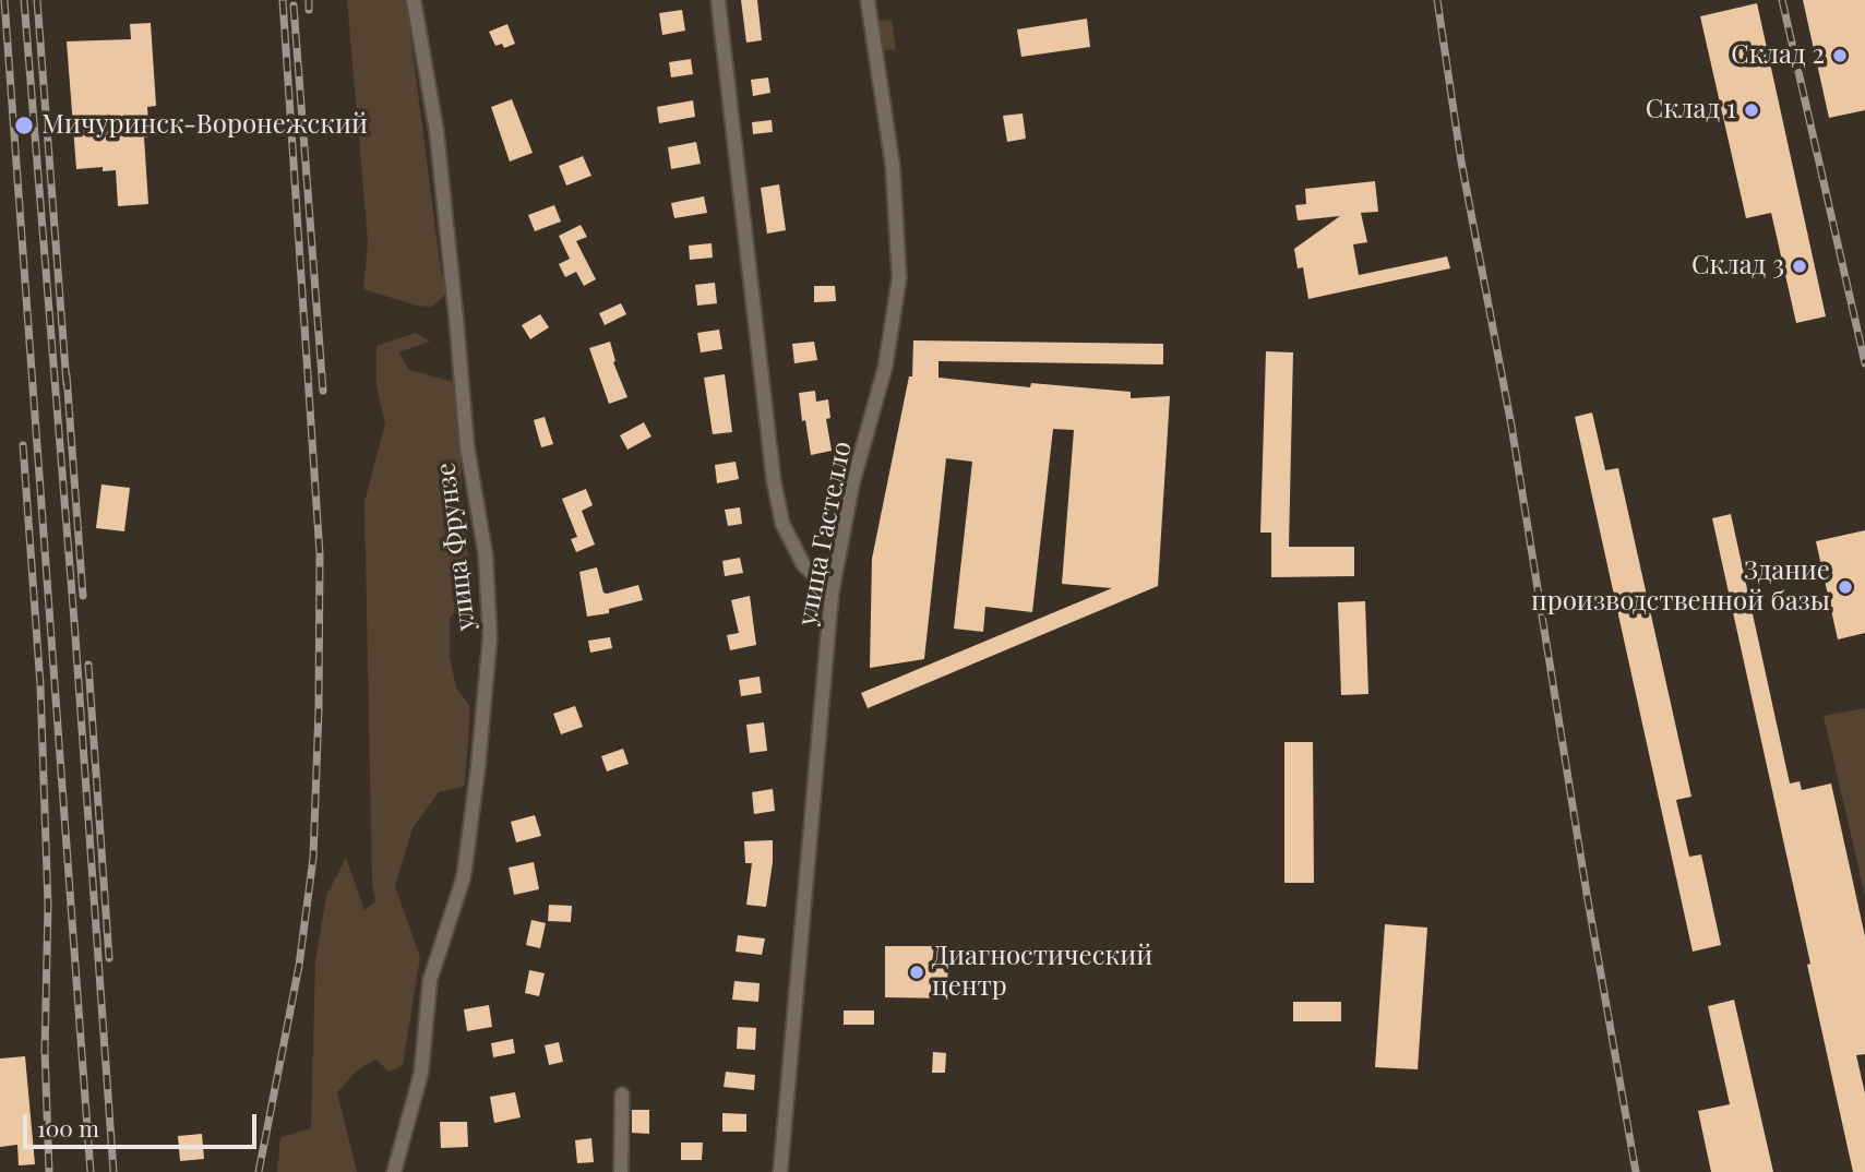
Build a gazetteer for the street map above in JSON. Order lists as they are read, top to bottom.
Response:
{
  "streets": {
    "street": ["улица Гастелло", "улица Фрунзе"]
  },
  "places": [
    "Склад 2",
    "Склад 1",
    "Мичуринск-Воронежский",
    "Склад 3",
    "Здание производственной базы",
    "Диагностический центр"
  ],
  "scale_bar": "100 m"
}
